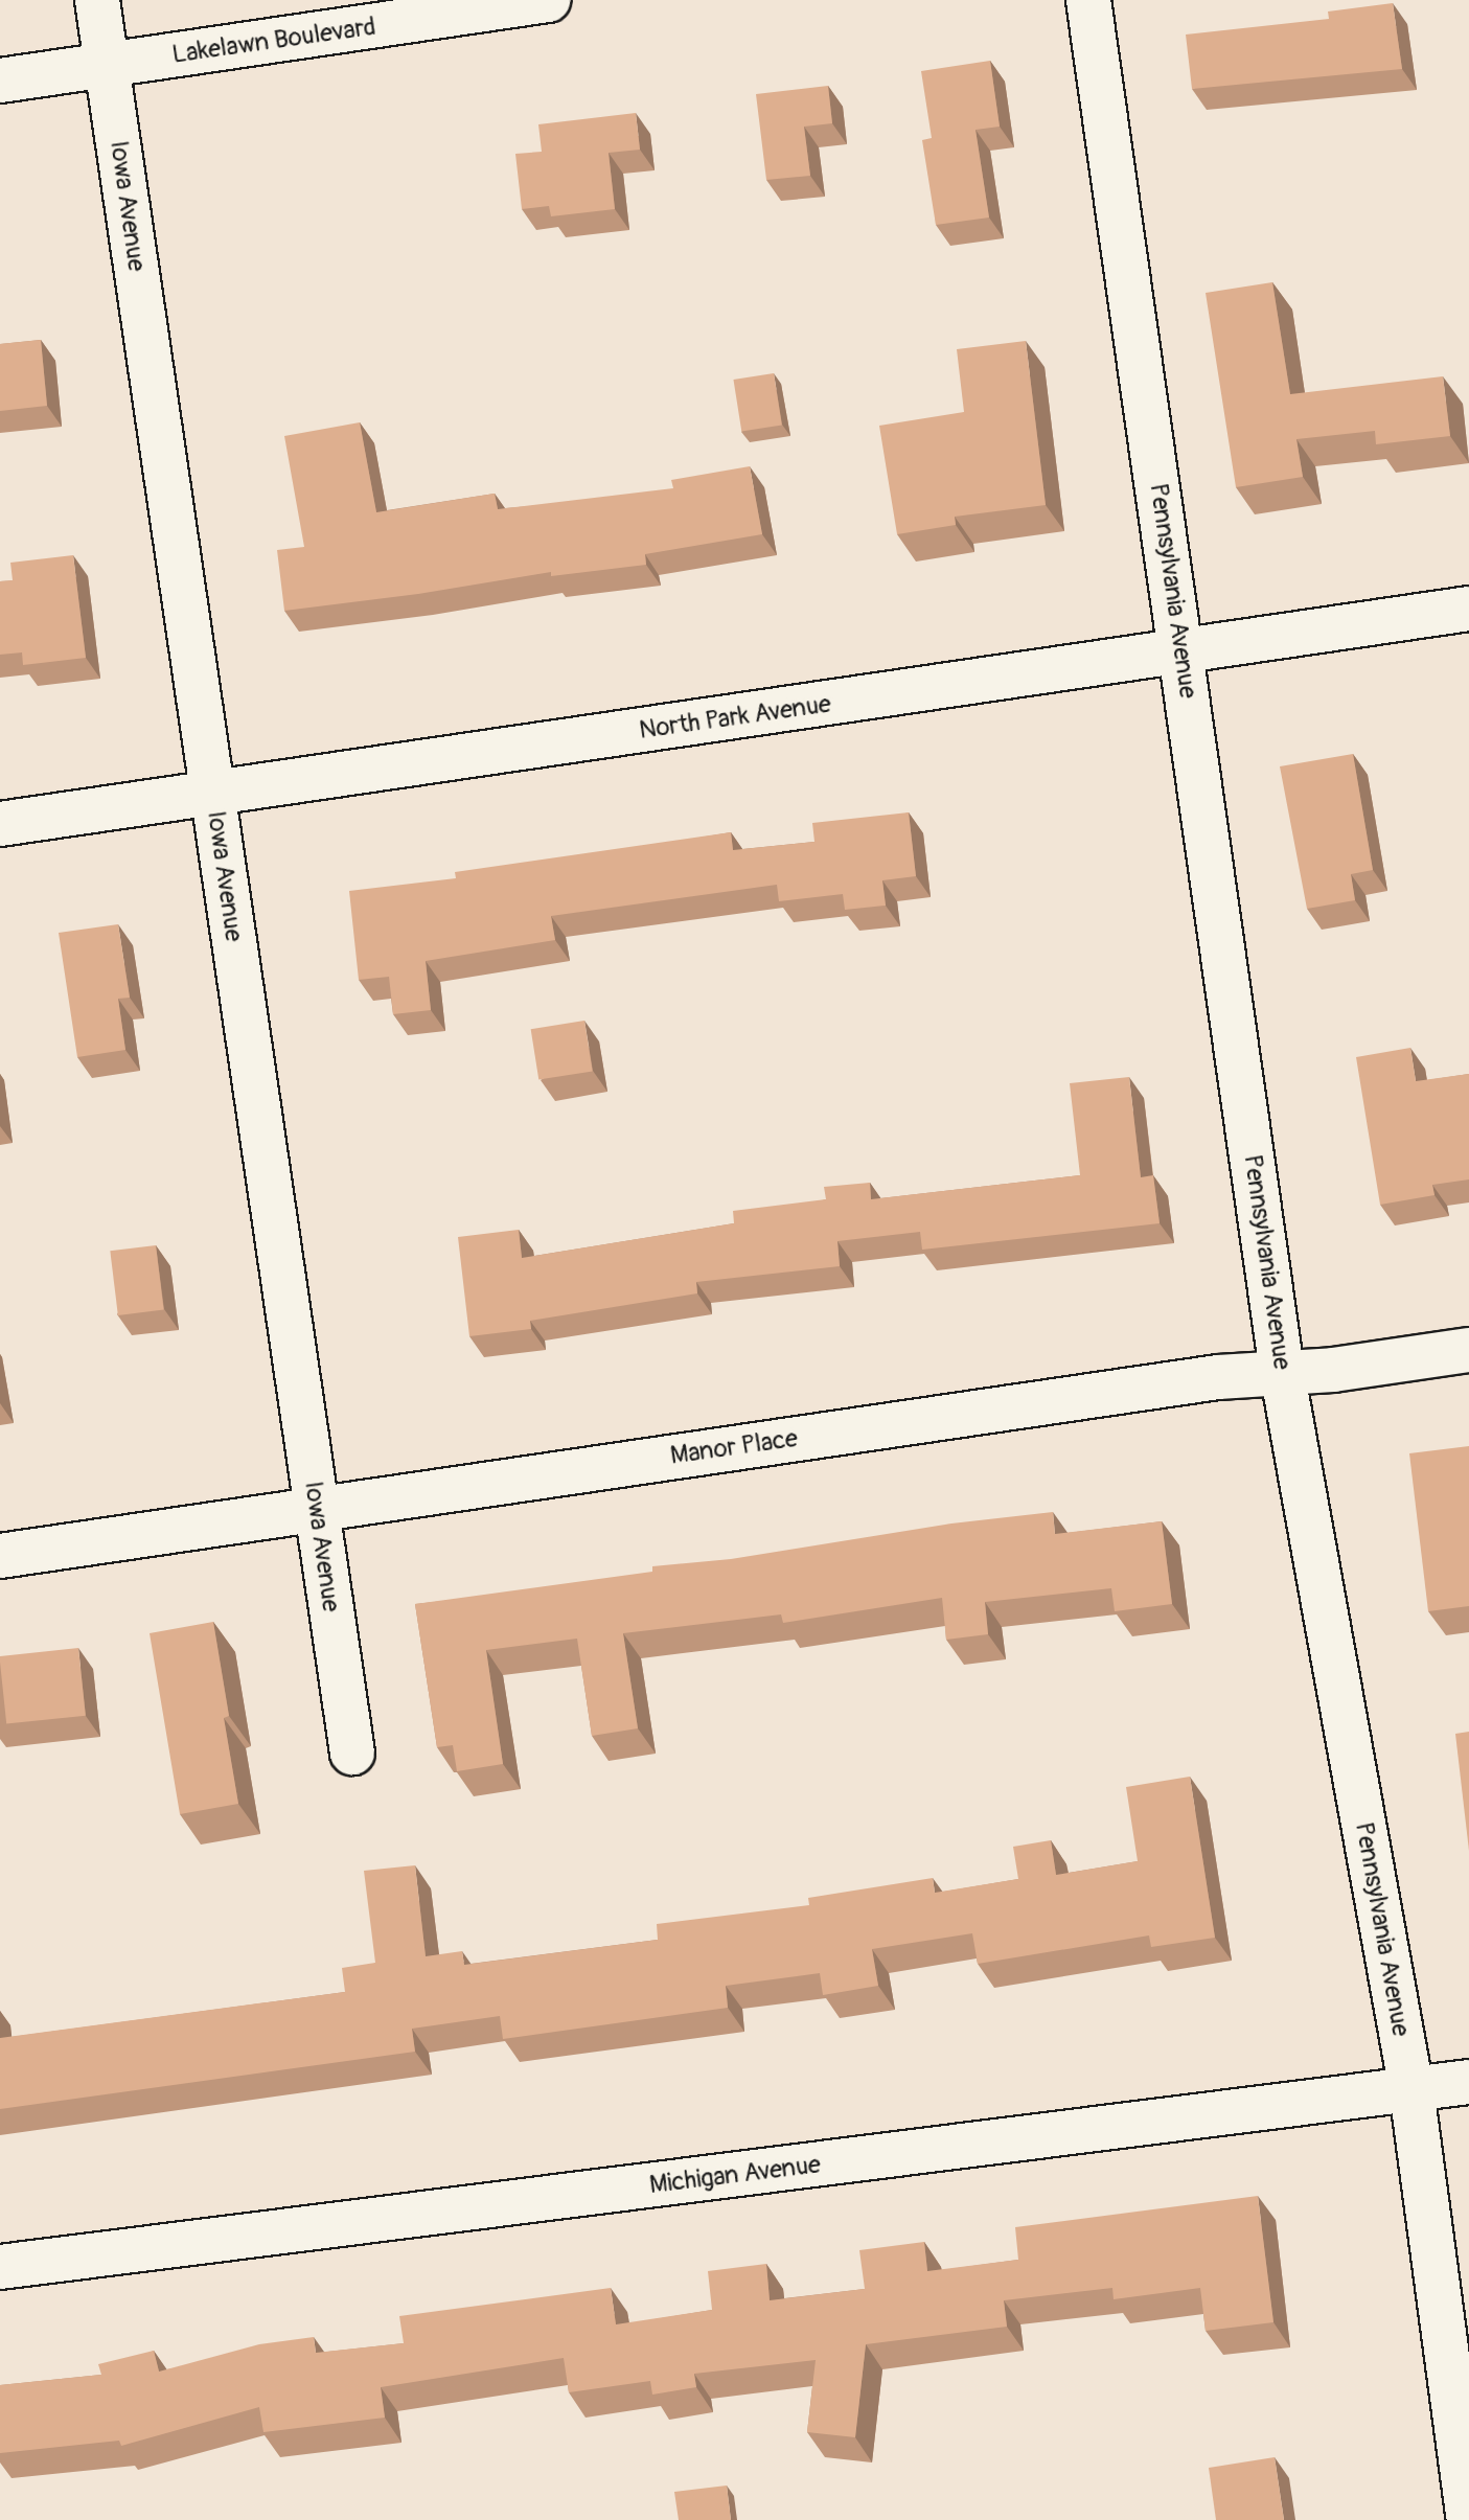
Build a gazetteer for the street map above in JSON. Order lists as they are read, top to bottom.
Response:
{
  "streets": {
    "street": [
      "Lakelawn Boulevard",
      "Iowa Avenue",
      "Pennsylvania Avenue",
      "North Park Avenue",
      "Manor Place",
      "Michigan Avenue"
    ]
  },
  "crossings": [
    ["Lakelawn Boulevard", "Iowa Avenue"],
    ["Iowa Avenue", "North Park Avenue"],
    ["Iowa Avenue", "Manor Place"],
    ["Pennsylvania Avenue", "North Park Avenue"],
    ["Pennsylvania Avenue", "Manor Place"],
    ["Pennsylvania Avenue", "Michigan Avenue"]
  ]
}
